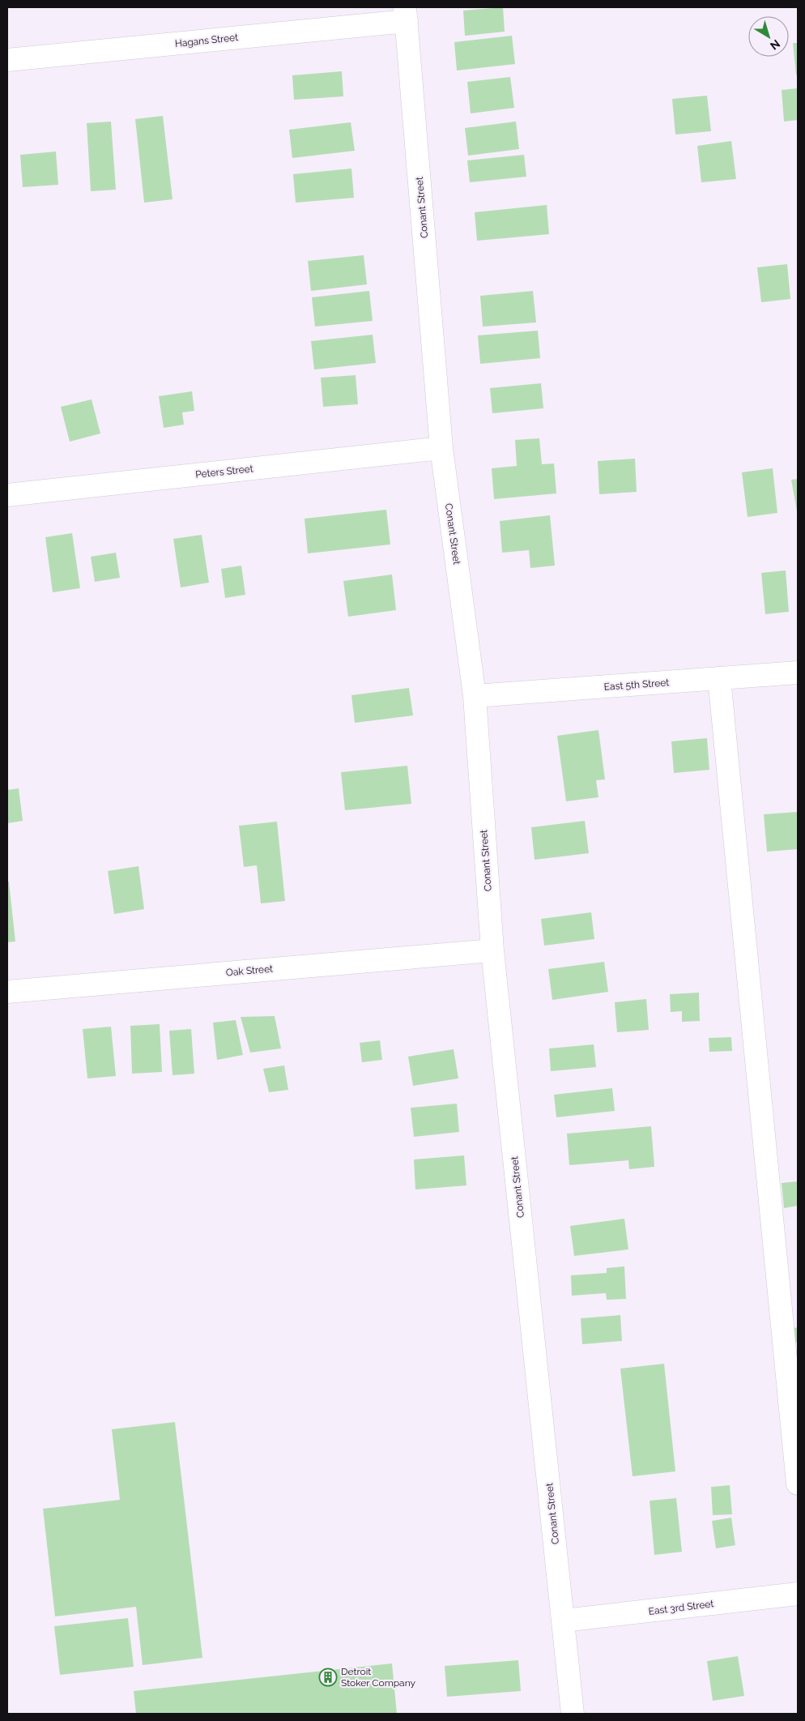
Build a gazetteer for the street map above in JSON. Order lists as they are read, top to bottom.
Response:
{
  "streets": {
    "street": [
      "Hagans Street",
      "Conant Street",
      "Peters Street",
      "East 5th Street",
      "Oak Street",
      "East 3rd Street"
    ]
  },
  "crossings": [
    ["Hagans Street", "Conant Street"],
    ["Conant Street", "Peters Street"],
    ["Conant Street", "East 5th Street"],
    ["Conant Street", "Oak Street"],
    ["Conant Street", "East 3rd Street"]
  ],
  "places": {
    "building": ["Detroit Stoker Company"]
  },
  "north": "bottom right"
}
